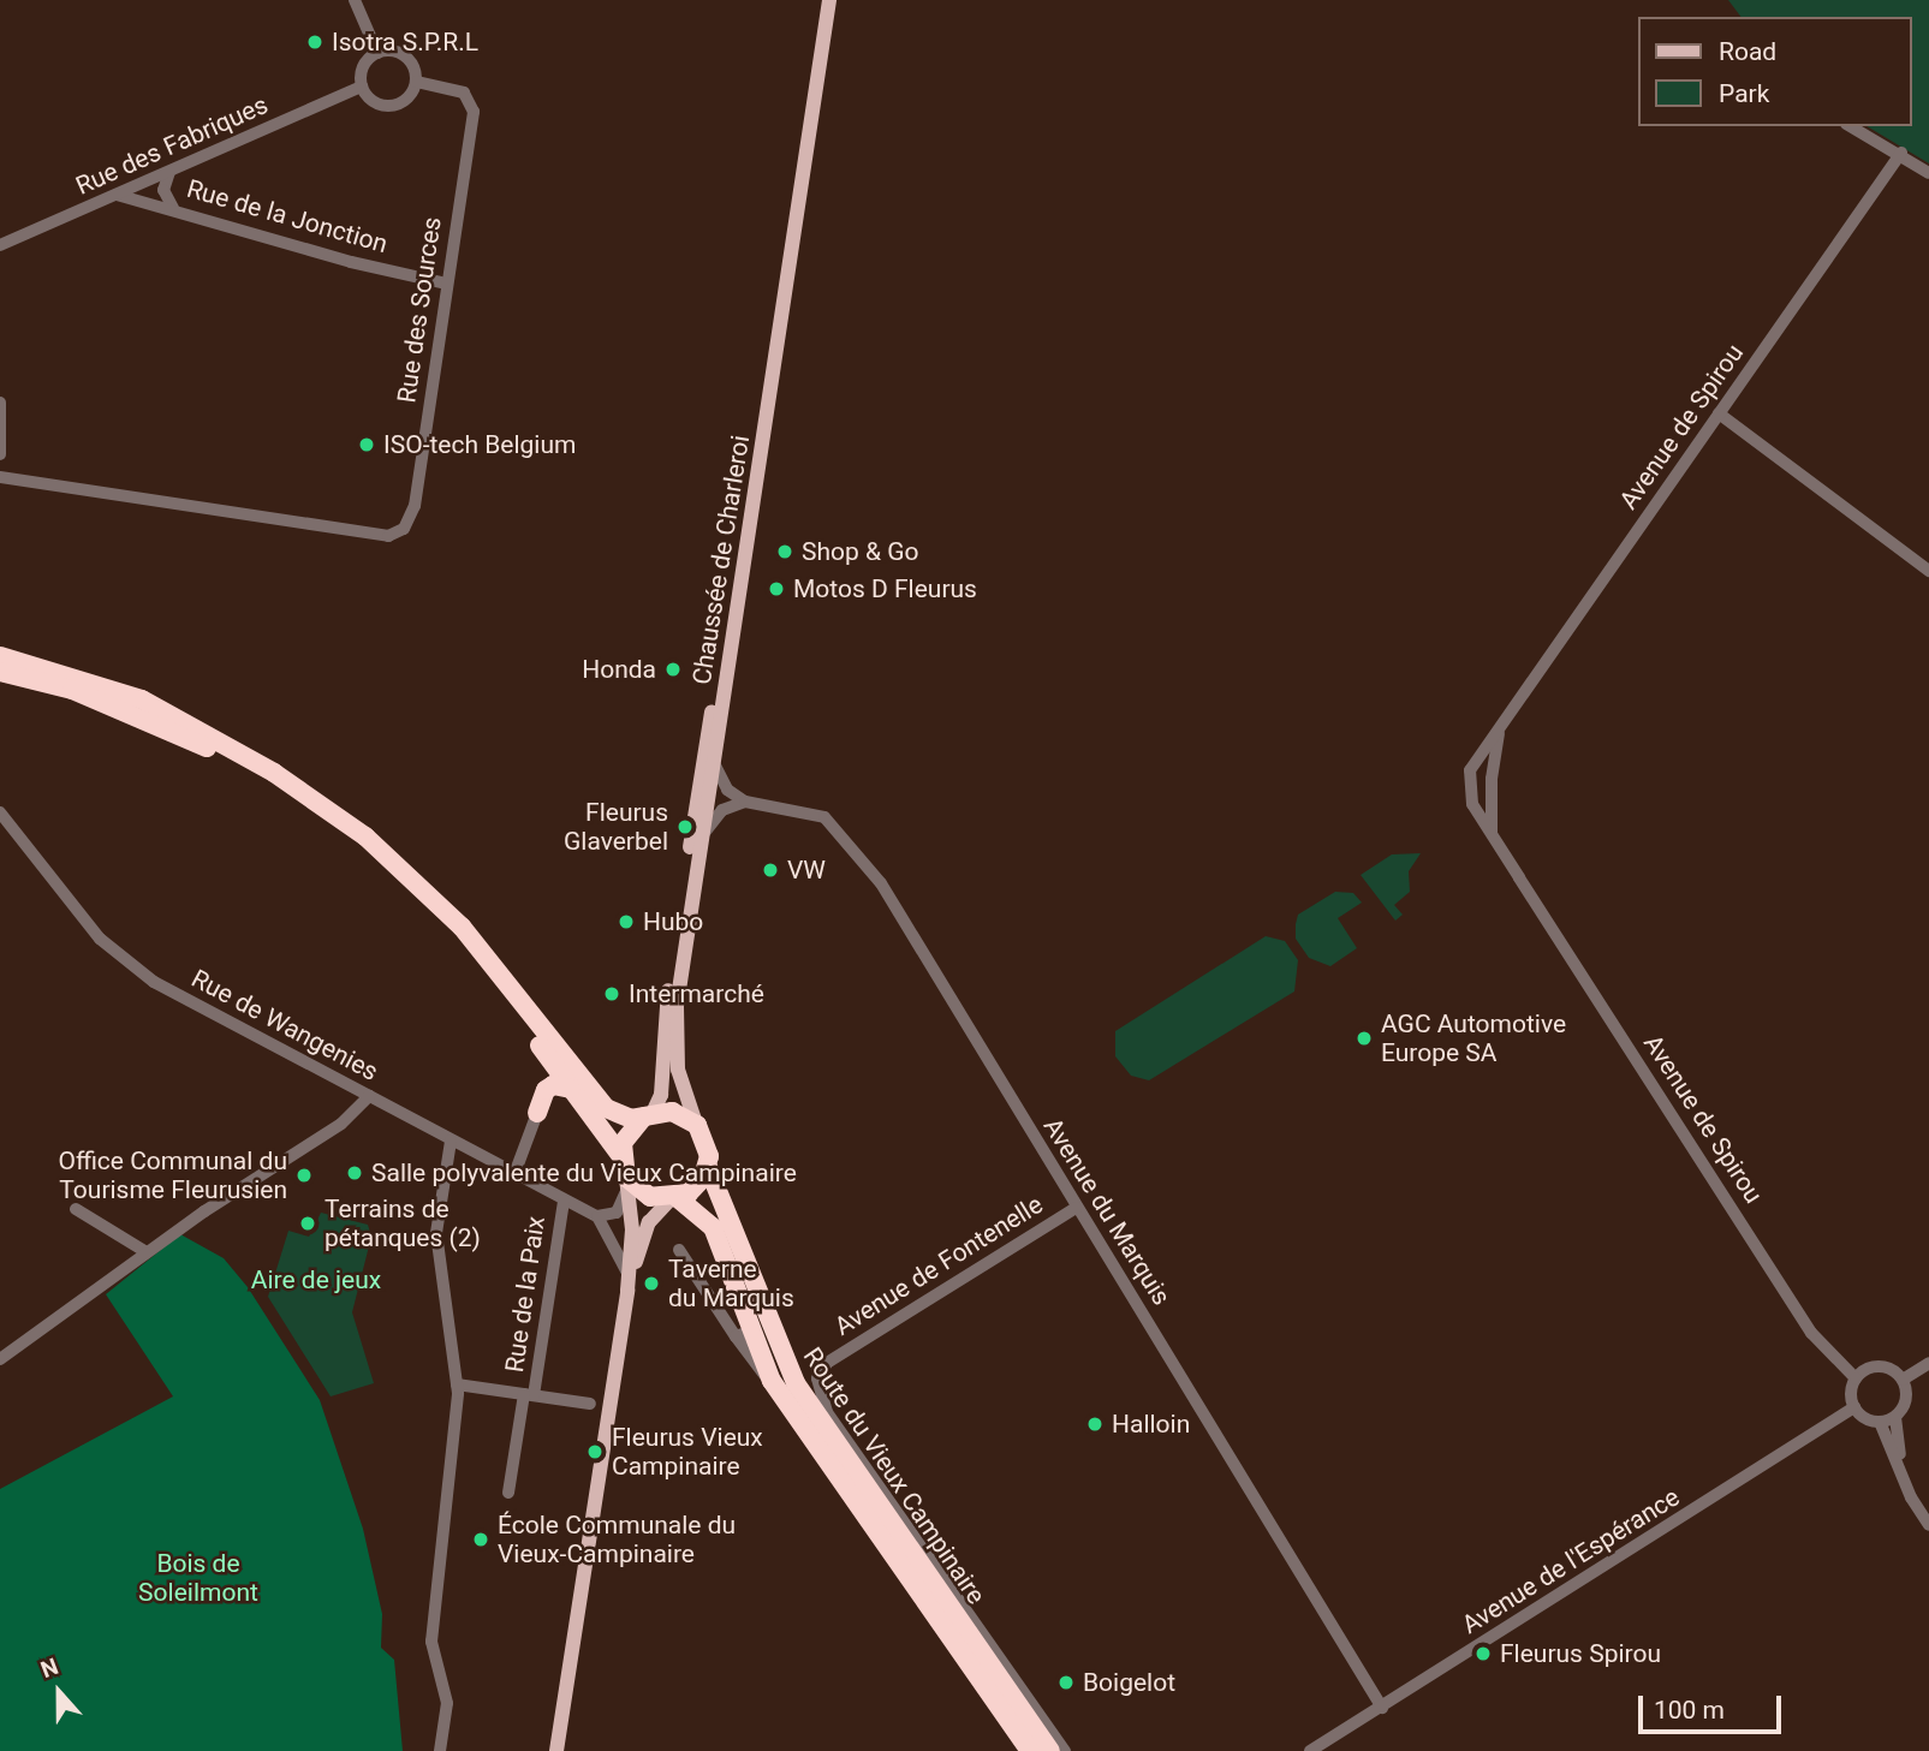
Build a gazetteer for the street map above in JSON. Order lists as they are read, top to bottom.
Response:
{
  "streets": {
    "highway": ["Route du Vieux Campinaire"],
    "main road": ["Chaussée de Charleroi"],
    "street": [
      "Rue des Fabriques",
      "Rue de la Jonction",
      "Rue des Sources",
      "Avenue de Spirou",
      "Rue de Wangenies",
      "Avenue du Marquis",
      "Avenue de Fontenelle",
      "Rue de la Paix",
      "Avenue de l'Espérance"
    ]
  },
  "crossings": [
    ["Rue des Fabriques", "Rue de la Jonction"],
    ["Rue des Fabriques", "Rue des Sources"],
    ["Rue de la Jonction", "Rue des Sources"],
    ["Avenue de Spirou", "Avenue de l'Espérance"],
    ["Chaussée de Charleroi", "Route du Vieux Campinaire"],
    ["Rue de Wangenies", "Rue de la Paix"],
    ["Avenue du Marquis", "Avenue de Fontenelle"],
    ["Avenue du Marquis", "Avenue de l'Espérance"]
  ],
  "parks": ["Aire de jeux", "Bois de Soleilmont"],
  "places": [
    "Isotra S.P.R.L",
    "ISO-tech Belgium",
    "Shop & Go",
    "Motos D Fleurus",
    "Honda",
    "Fleurus Glaverbel",
    "VW",
    "Hubo",
    "Intermarché",
    "AGC Automotive Europe SA",
    "Salle polyvalente du Vieux Campinaire",
    "Office Communal du Tourisme Fleurusien",
    "Terrains de pétanques (2)",
    "Taverne du Marquis",
    "Halloin",
    "Fleurus Vieux Campinaire",
    "École Communale du Vieux-Campinaire",
    "Fleurus Spirou",
    "Boigelot"
  ],
  "legend": ["Road", "Park"],
  "scale_bar": "100 m",
  "north": "top"
}
